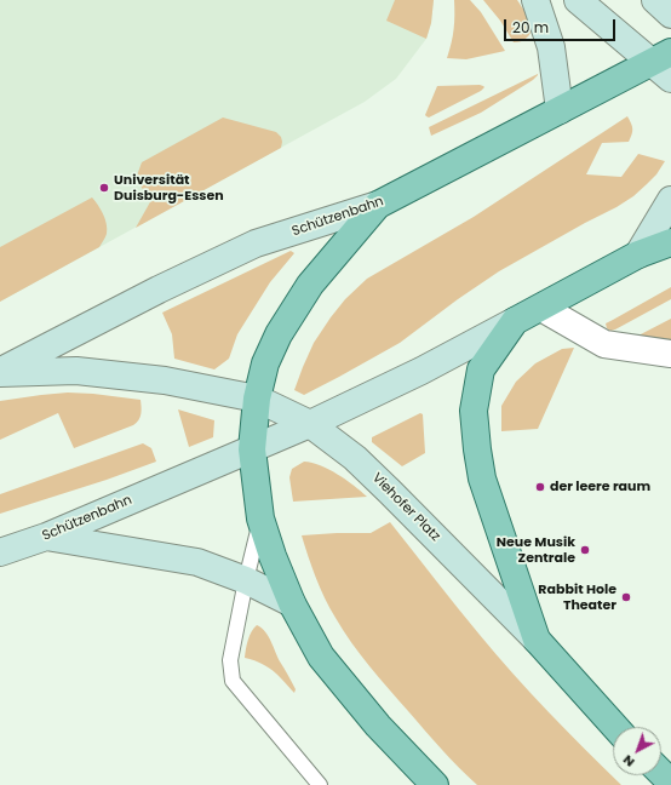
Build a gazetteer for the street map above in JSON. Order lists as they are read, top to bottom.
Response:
{
  "streets": {
    "main road": ["Schützenbahn", "Viehofer Platz"]
  },
  "crossings": [
    ["Schützenbahn", "Viehofer Platz"]
  ],
  "places": [
    "Universität Duisburg-Essen",
    "der leere raum",
    "Neue Musik Zentrale",
    "Rabbit Hole Theater"
  ],
  "scale_bar": "20 m",
  "north": "bottom left"
}
